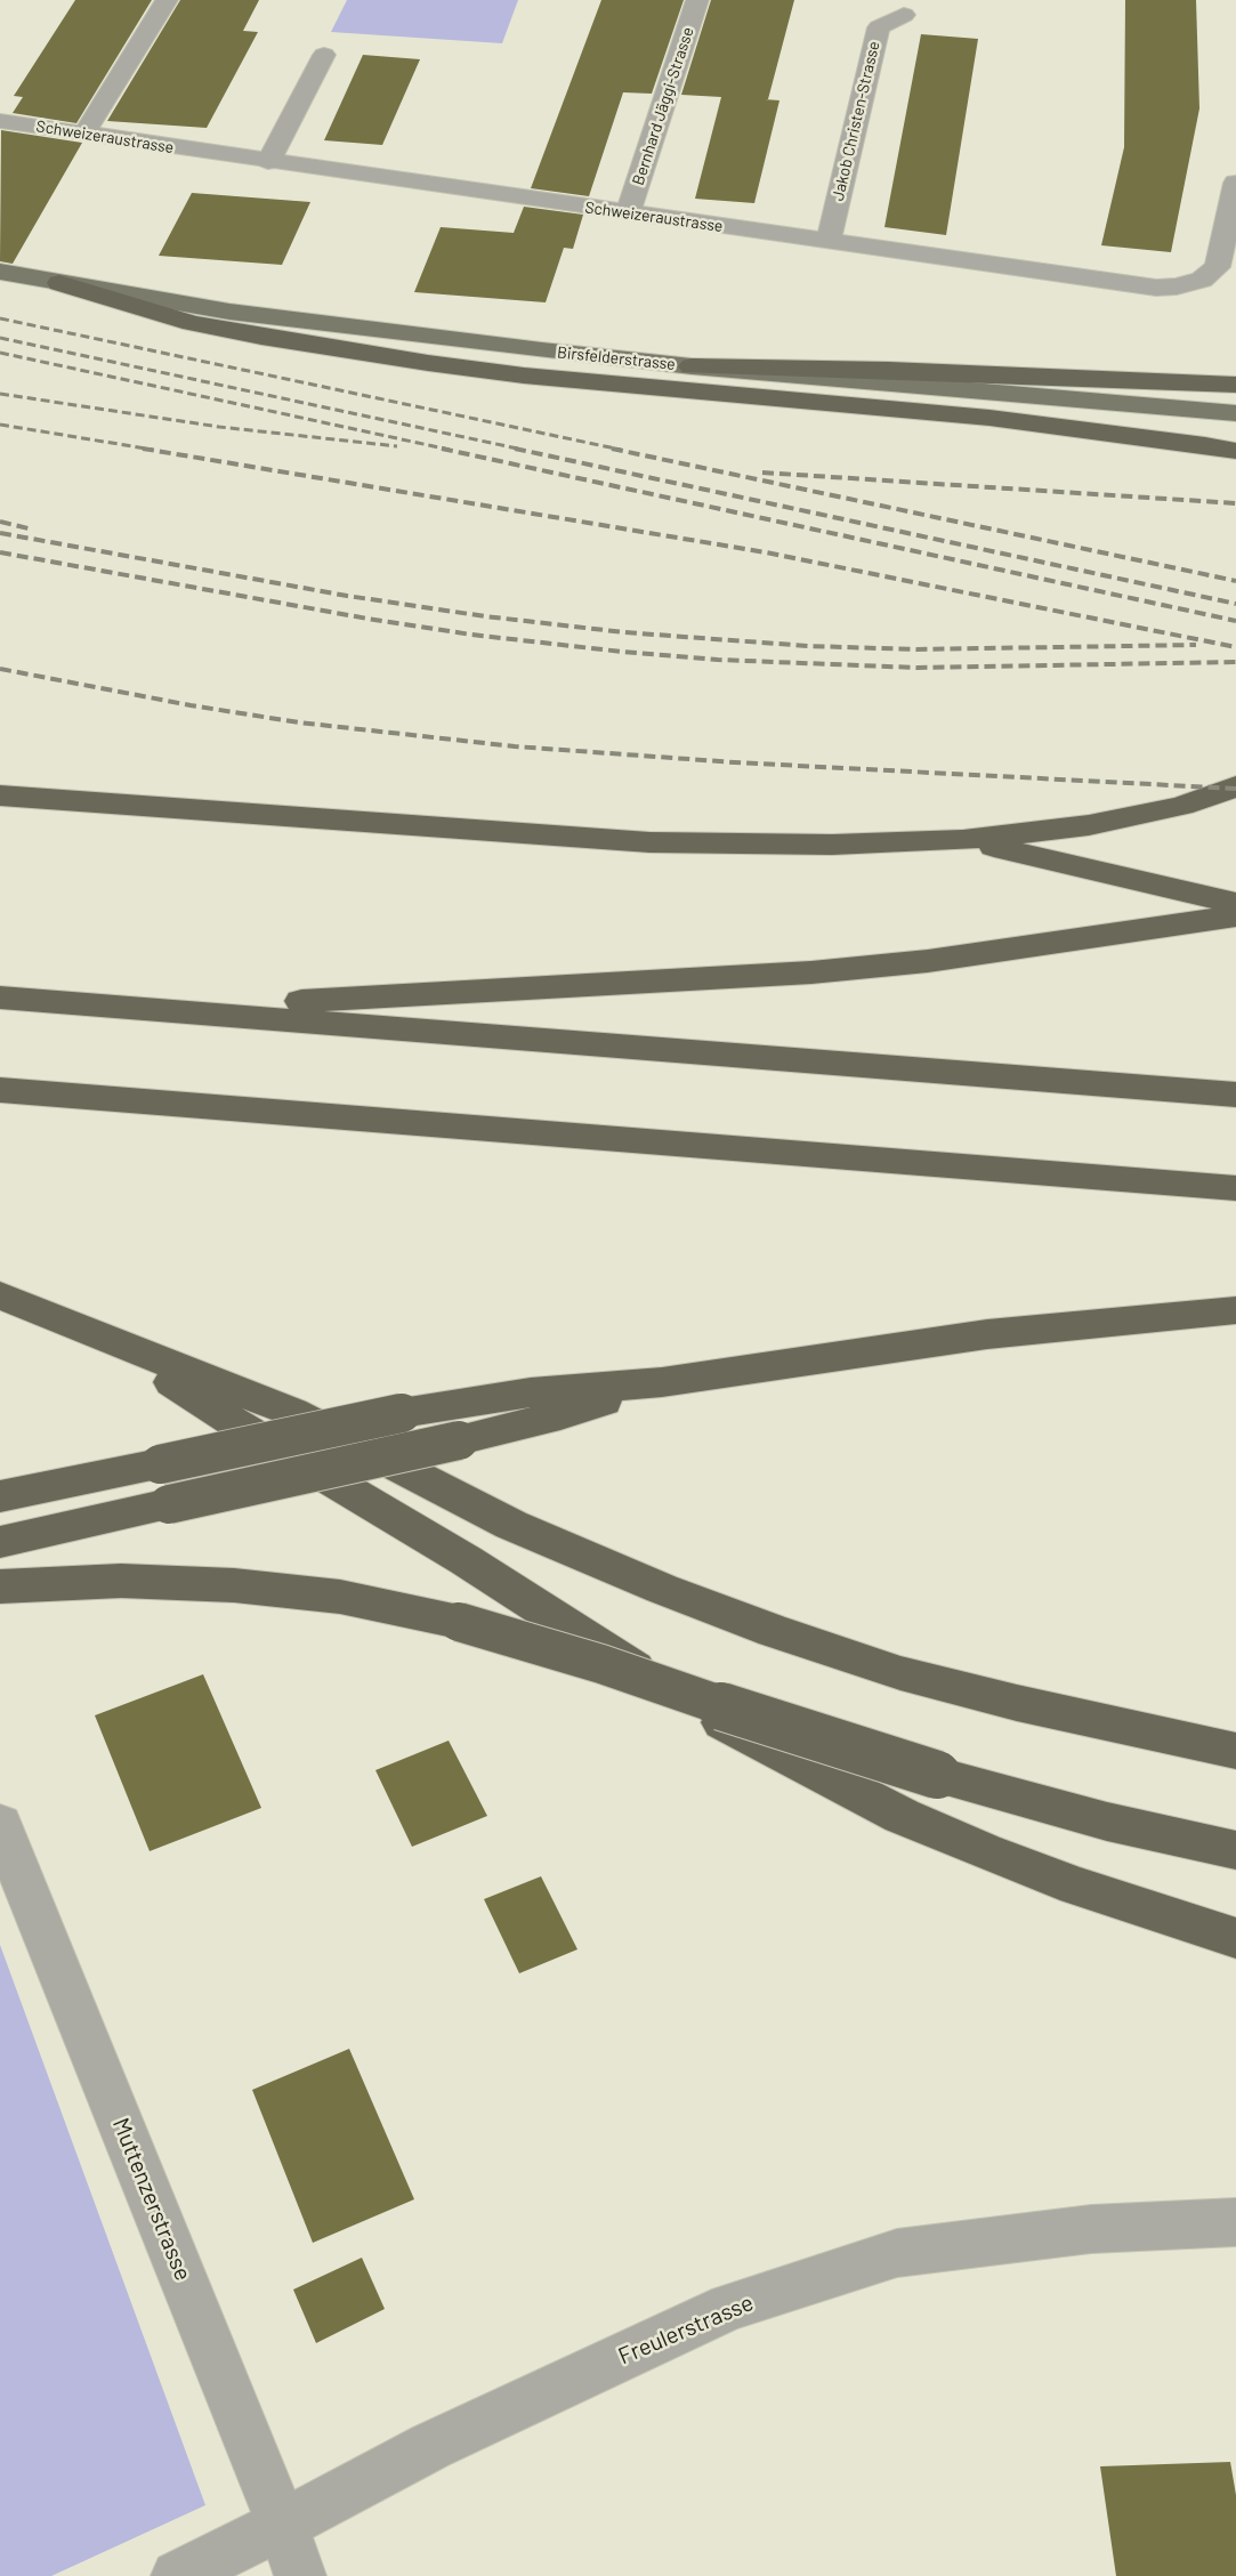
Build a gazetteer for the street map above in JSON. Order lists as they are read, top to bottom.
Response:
{
  "streets": {
    "main road": ["Birsfelderstrasse"],
    "street": [
      "Bernhard Jäggi-Strasse",
      "Jakob Christen-Strasse",
      "Schweizeraustrasse",
      "Muttenzerstrasse",
      "Freulerstrasse"
    ]
  },
  "crossings": [
    ["Bernhard Jäggi-Strasse", "Schweizeraustrasse"],
    ["Jakob Christen-Strasse", "Schweizeraustrasse"],
    ["Muttenzerstrasse", "Freulerstrasse"]
  ]
}
